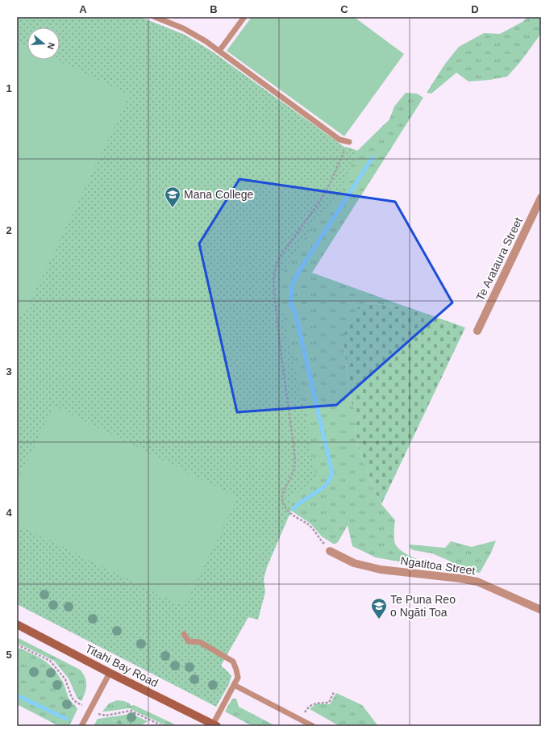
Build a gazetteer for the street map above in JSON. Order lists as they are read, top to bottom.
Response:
{
  "streets": {
    "main road": ["Titahi Bay Road"],
    "street": ["Te Arataura Street", "Ngatitoa Street"]
  },
  "places": {
    "school or university": ["Mana College", "Te Puna Reo o Ngāti Toa"]
  },
  "north": "right",
  "grid": {
    "columns": [
      "A",
      "B",
      "C",
      "D"
    ],
    "rows": [
      "1",
      "2",
      "3",
      "4",
      "5"
    ]
  }
}
